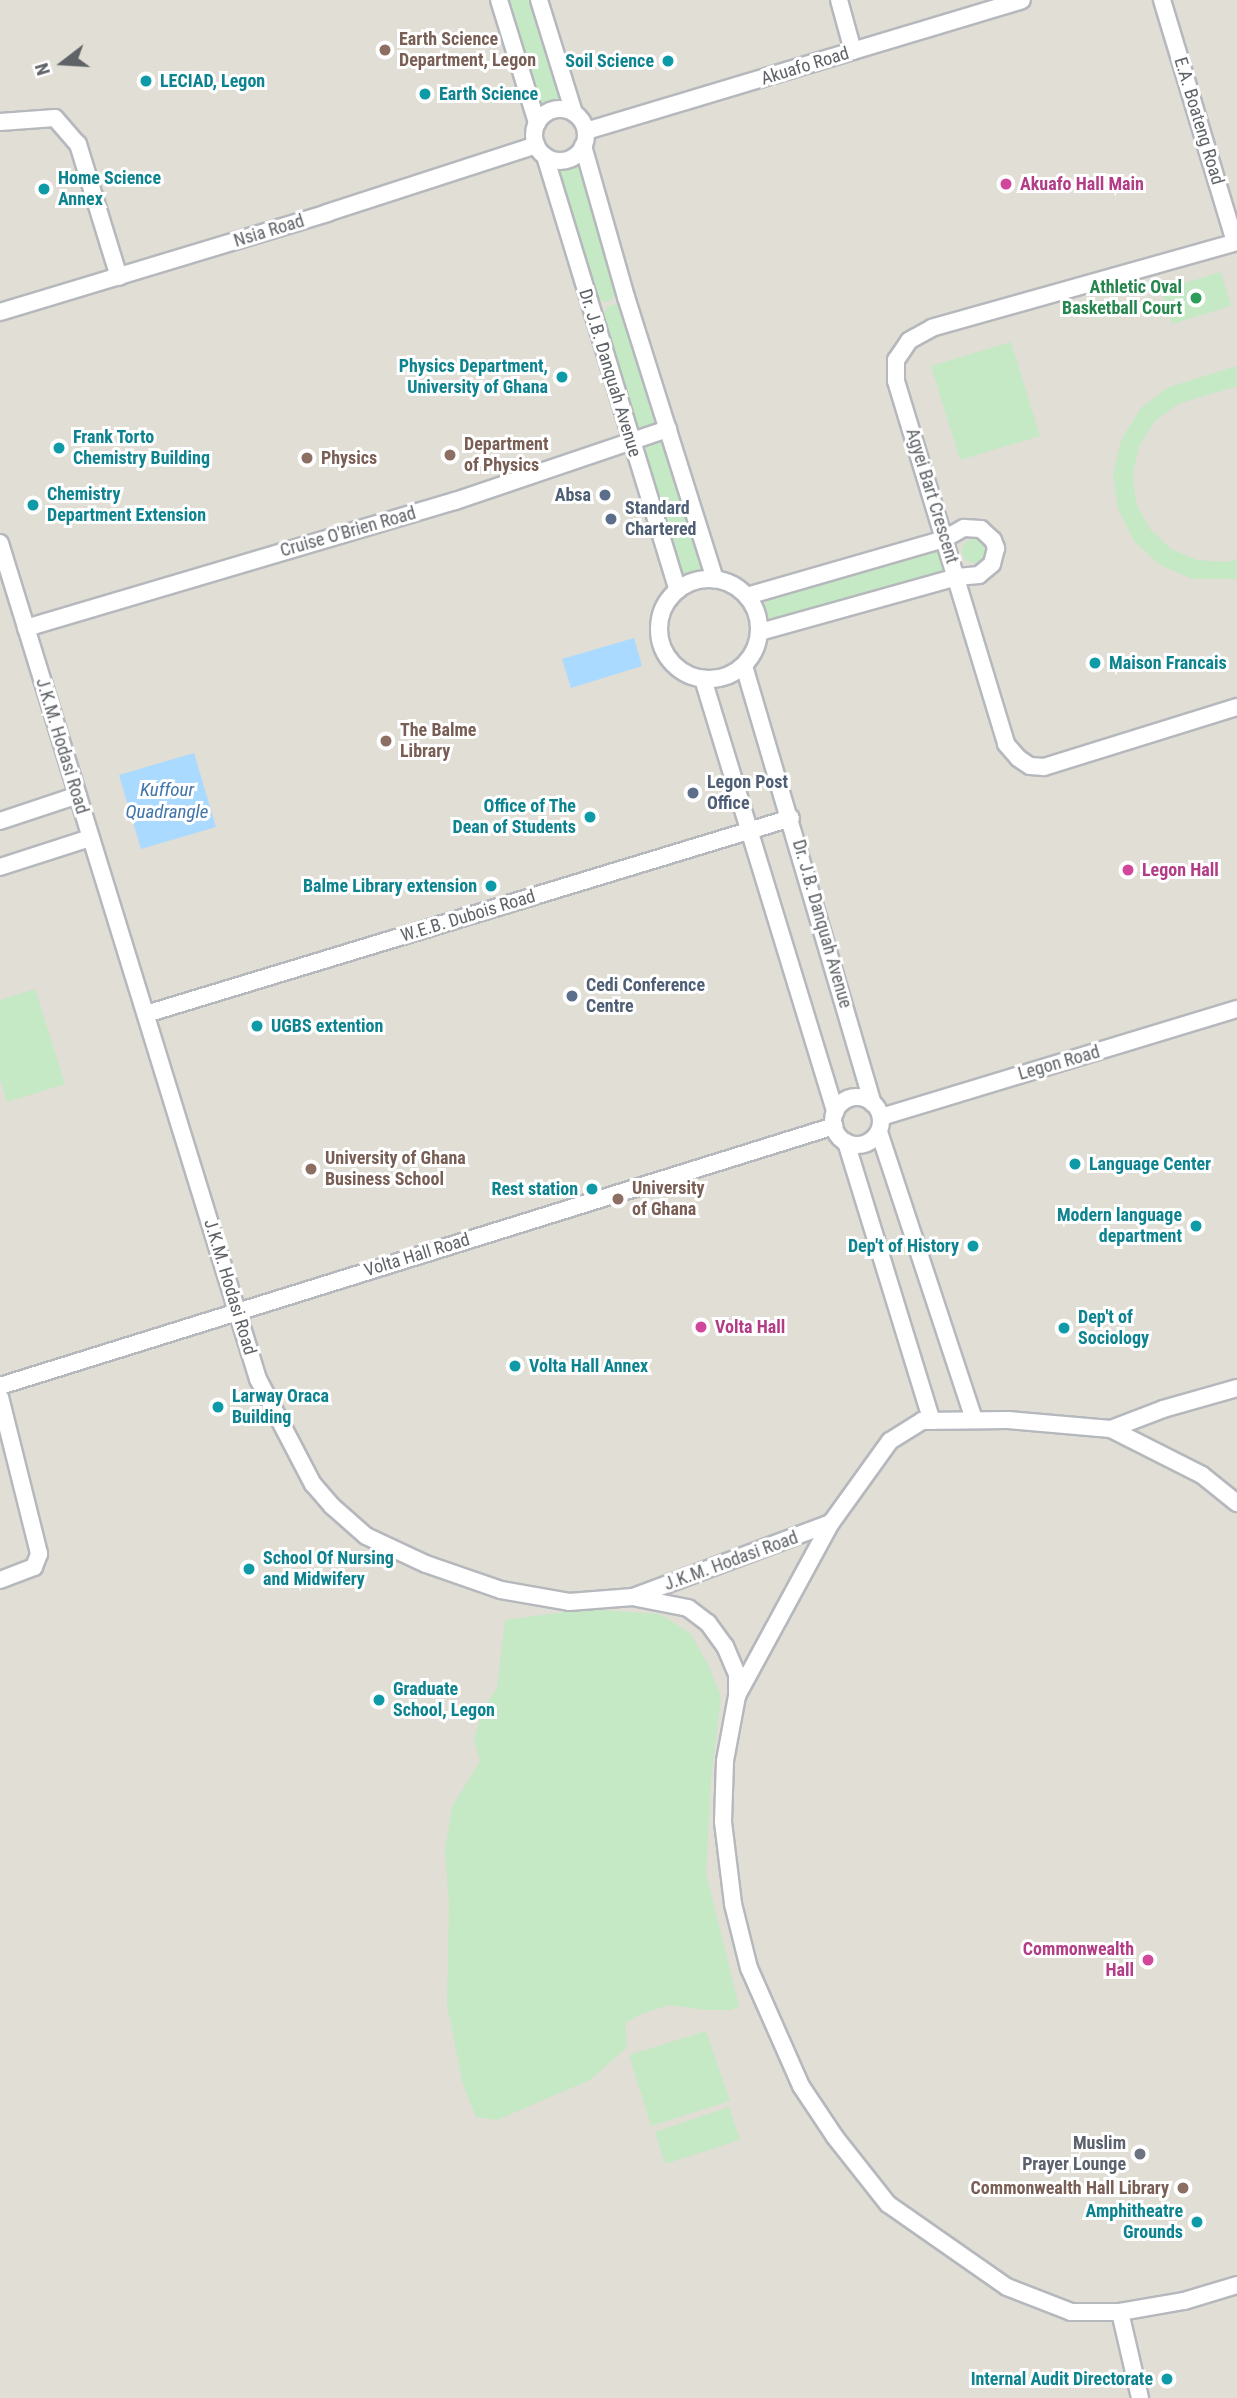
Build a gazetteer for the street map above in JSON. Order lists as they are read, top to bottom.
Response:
{
  "streets": {
    "street": [
      "Akuafo Road",
      "E.A. Boateng Road",
      "Nsia Road",
      "Dr. J.B. Danquah Avenue",
      "Agyei Bart Crescent",
      "Cruise O'Brien Road",
      "J.K.M. Hodasi Road",
      "W.E.B. Dubois Road",
      "Legon Road",
      "Volta Hall Road"
    ]
  },
  "crossings": [
    ["Akuafo Road", "Nsia Road"],
    ["Akuafo Road", "Dr. J.B. Danquah Avenue"],
    ["E.A. Boateng Road", "Agyei Bart Crescent"],
    ["Nsia Road", "Dr. J.B. Danquah Avenue"],
    ["Dr. J.B. Danquah Avenue", "Cruise O'Brien Road"],
    ["Dr. J.B. Danquah Avenue", "W.E.B. Dubois Road"],
    ["Dr. J.B. Danquah Avenue", "Legon Road"],
    ["Dr. J.B. Danquah Avenue", "Volta Hall Road"],
    ["Cruise O'Brien Road", "J.K.M. Hodasi Road"],
    ["J.K.M. Hodasi Road", "W.E.B. Dubois Road"],
    ["J.K.M. Hodasi Road", "Volta Hall Road"],
    ["Legon Road", "Volta Hall Road"]
  ],
  "water": ["Kuffour Quadrangle"],
  "places": [
    "Earth Science Department, Legon",
    "Soil Science",
    "LECIAD, Legon",
    "Earth Science",
    "Akuafo Hall Main",
    "Home Science Annex",
    "Athletic Oval Basketball Court",
    "Physics Department, University of Ghana",
    "Frank Torto Chemistry Building",
    "Department of Physics",
    "Physics",
    "Absa",
    "Chemistry Department Extension",
    "Standard Chartered",
    "Maison Francais",
    "The Balme Library",
    "Legon Post Office",
    "Office of The Dean of Students",
    "Legon Hall",
    "Balme Library extension",
    "Cedi Conference Centre",
    "UGBS extention",
    "Language Center",
    "University of Ghana Business School",
    "Rest station",
    "University of Ghana",
    "Modern language department",
    "Dep't of History",
    "Volta Hall",
    "Dep't of Sociology",
    "Volta Hall Annex",
    "Larway Oraca Building",
    "School Of Nursing and Midwifery",
    "Graduate School, Legon",
    "Commonwealth Hall",
    "Muslim Prayer Lounge",
    "Commonwealth Hall Library",
    "Amphitheatre Grounds",
    "Internal Audit Directorate"
  ],
  "north": "left"
}
